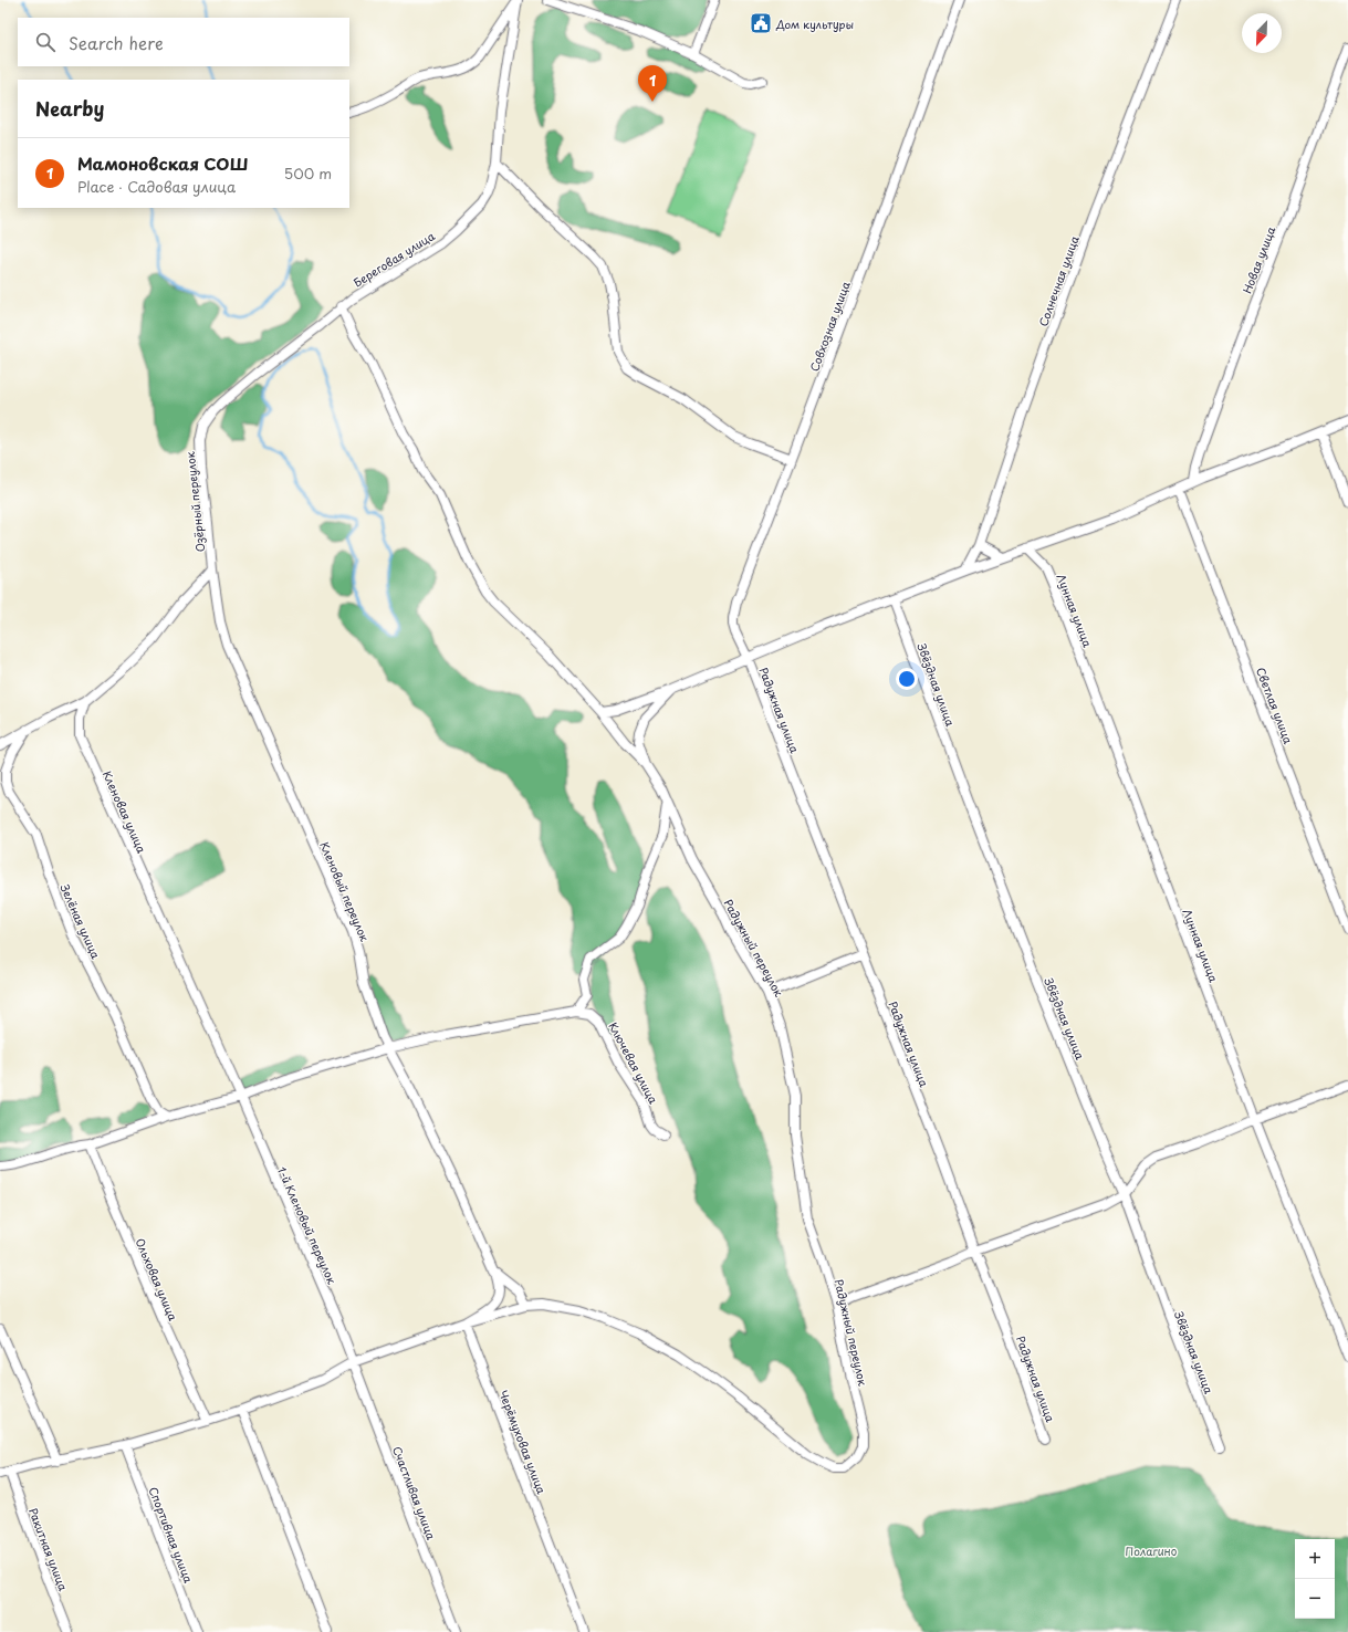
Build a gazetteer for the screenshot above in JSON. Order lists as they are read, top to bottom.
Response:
{
  "streets": {
    "street": [
      "Береговая улица",
      "Новая улица",
      "Солнечная улица",
      "Совхозная улица",
      "Озёрный переулок",
      "Лунная улица",
      "Звёздная улица",
      "Светлая улица",
      "Радужная улица",
      "Кленовая улица",
      "Кленовый переулок",
      "Зелёная улица",
      "Радужный переулок",
      "Ключевая улица",
      "1-й Кленовый переулок",
      "Ольховая улица",
      "Черёмуховая улица",
      "Счастливая улица",
      "Спортивная улица",
      "Ракитная улица"
    ]
  },
  "crossings": [
    ["Береговая улица", "Озёрный переулок"],
    ["Новая улица", "Радужный переулок"],
    ["Солнечная улица", "Радужный переулок"],
    ["Совхозная улица", "Радужная улица"],
    ["Совхозная улица", "Радужный переулок"],
    ["Озёрный переулок", "Кленовый переулок"],
    ["Лунная улица", "Радужный переулок"],
    ["Звёздная улица", "Радужный переулок"],
    ["Светлая улица", "Радужный переулок"],
    ["Радужная улица", "Радужный переулок"],
    ["Кленовая улица", "1-й Кленовый переулок"],
    ["Кленовый переулок", "Радужный переулок"],
    ["1-й Кленовый переулок", "Счастливая улица"]
  ],
  "parks": ["Полагино"],
  "places": {
    "public building": ["Дом культуры"]
  },
  "north": "bottom left",
  "page": {
    "search": "Search here",
    "pins": "1",
    "heading": "Nearby",
    "list": [
      {
        "mark": "1",
        "name": "Мамоновская СОШ",
        "note": "Place · Садовая улица",
        "value": "500 m"
      }
    ],
    "map_buttons": ["+", "−"]
  }
}
